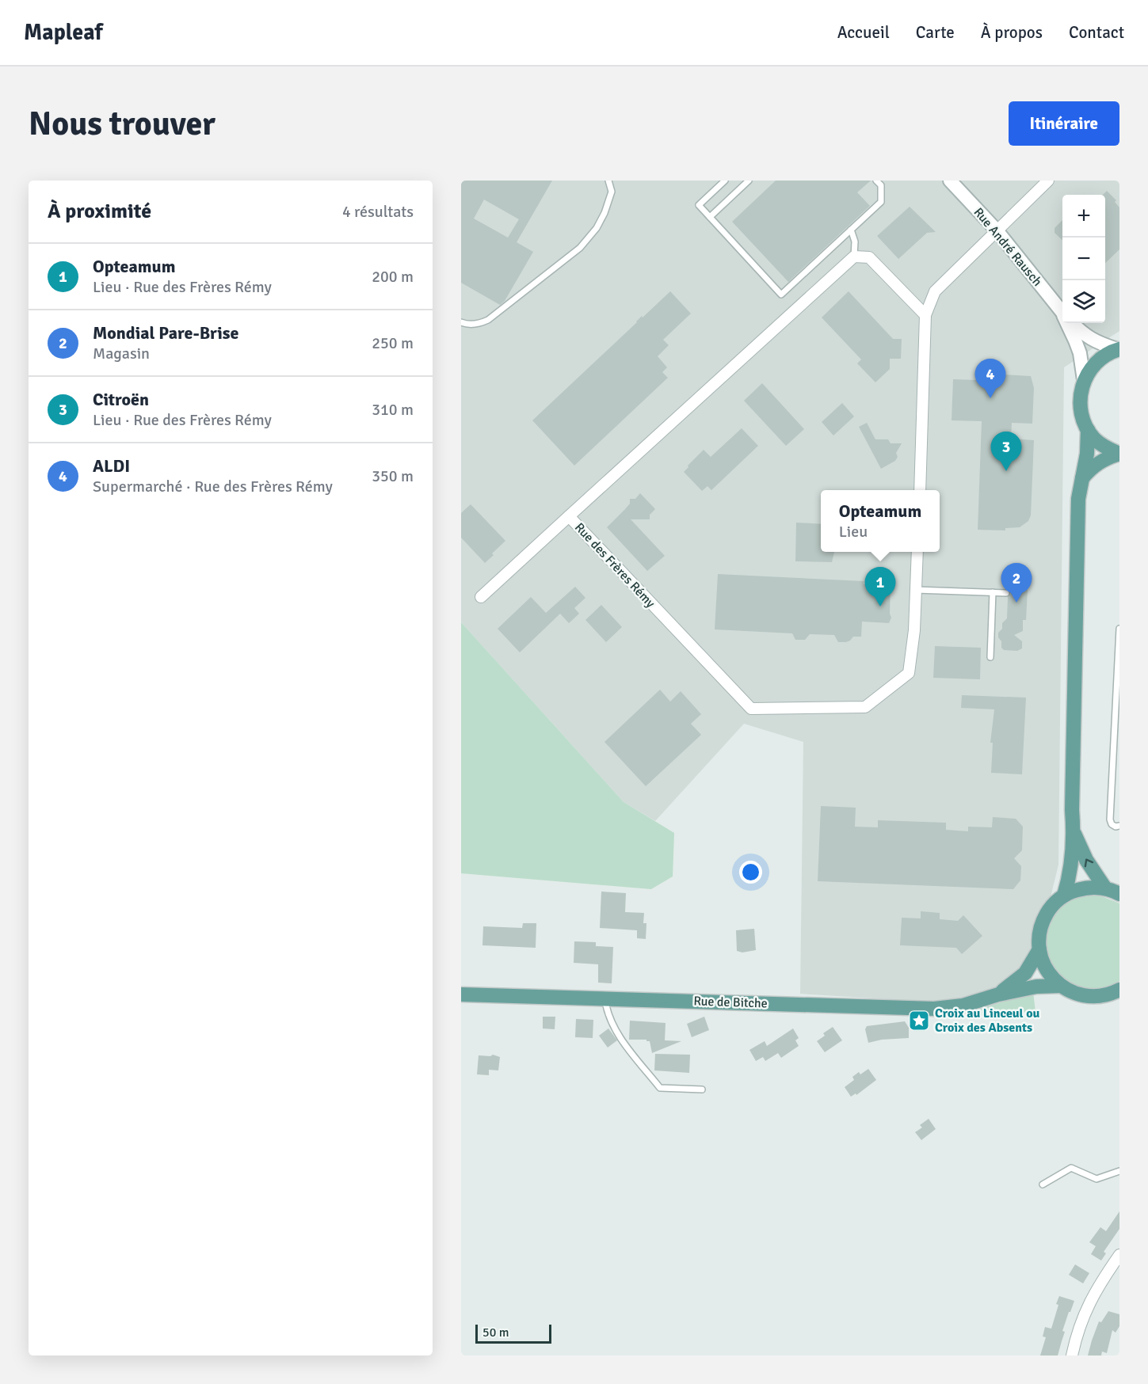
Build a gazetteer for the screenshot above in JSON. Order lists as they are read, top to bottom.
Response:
{
  "streets": {
    "main road": ["Rue de Bitche"],
    "street": ["Rue André Rausch", "Rue des Frères Rémy"]
  },
  "places": {
    "place": ["Croix au Linceul ou Croix des Absents"]
  },
  "scale_bar": "50 m",
  "page": {
    "header": "Mapleaf",
    "nav": [
      "Accueil",
      "Carte",
      "À propos",
      "Contact"
    ],
    "buttons": "Itinéraire",
    "title": "Nous trouver",
    "heading": ["À proximité", "4 résultats"],
    "map_buttons": ["+", "−"],
    "list": [
      {
        "mark": "1",
        "name": "Opteamum",
        "note": "Lieu · Rue des Frères Rémy",
        "value": "200 m"
      },
      {
        "mark": "2",
        "name": "Mondial Pare-Brise",
        "note": "Magasin",
        "value": "250 m"
      },
      {
        "mark": "3",
        "name": "Citroën",
        "note": "Lieu · Rue des Frères Rémy",
        "value": "310 m"
      },
      {
        "mark": "4",
        "name": "ALDI",
        "note": "Supermarché · Rue des Frères Rémy",
        "value": "350 m"
      }
    ],
    "pins": [
      "4",
      "3",
      "2",
      "1"
    ],
    "popup": ["Opteamum", "Lieu"],
    "scale": "50 m"
  }
}
